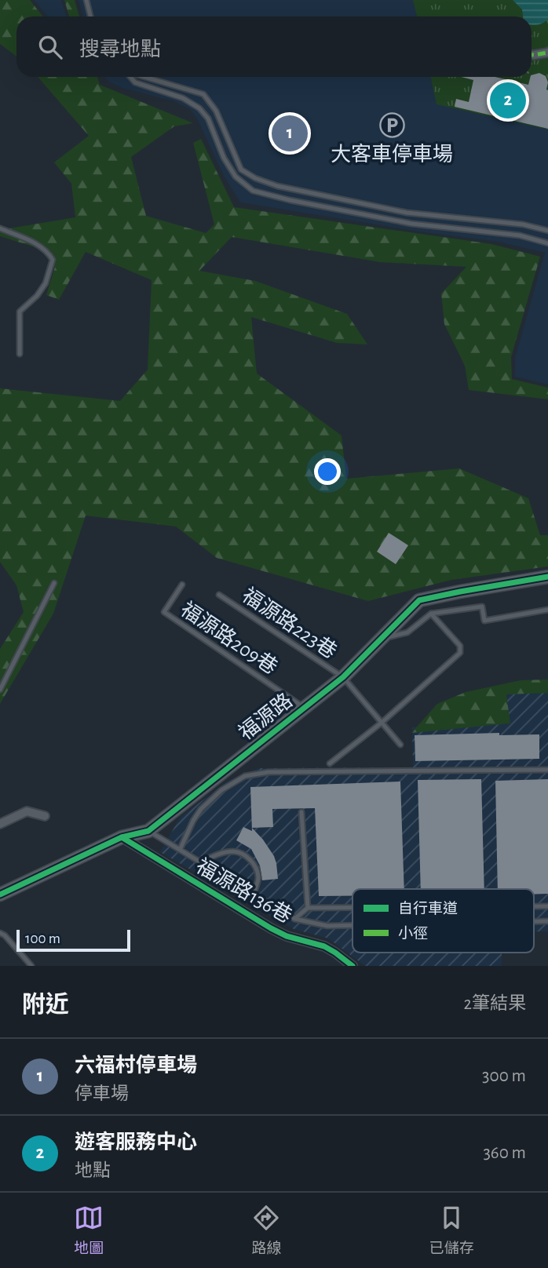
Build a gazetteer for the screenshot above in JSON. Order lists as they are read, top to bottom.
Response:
{
  "streets": {
    "street": ["福源路", "福源路136巷"],
    "lane": ["福源路223巷", "福源路209巷"]
  },
  "crossings": [
    ["福源路223巷", "福源路"],
    ["福源路209巷", "福源路"],
    ["福源路", "福源路136巷"]
  ],
  "places": {
    "parking": ["大客車停車場"]
  },
  "legend": ["自行車道", "小徑"],
  "scale_bar": "100 m",
  "page": {
    "search": "搜尋地點",
    "pins": ["2", "1"],
    "scale": "100 m",
    "heading": ["附近", "2筆結果"],
    "list": [
      {
        "mark": "1",
        "name": "六福村停車場",
        "note": "停車場",
        "value": "300 m"
      },
      {
        "mark": "2",
        "name": "遊客服務中心",
        "note": "地點",
        "value": "360 m"
      }
    ],
    "nav": ["地圖", "路線", "已儲存"]
  }
}
